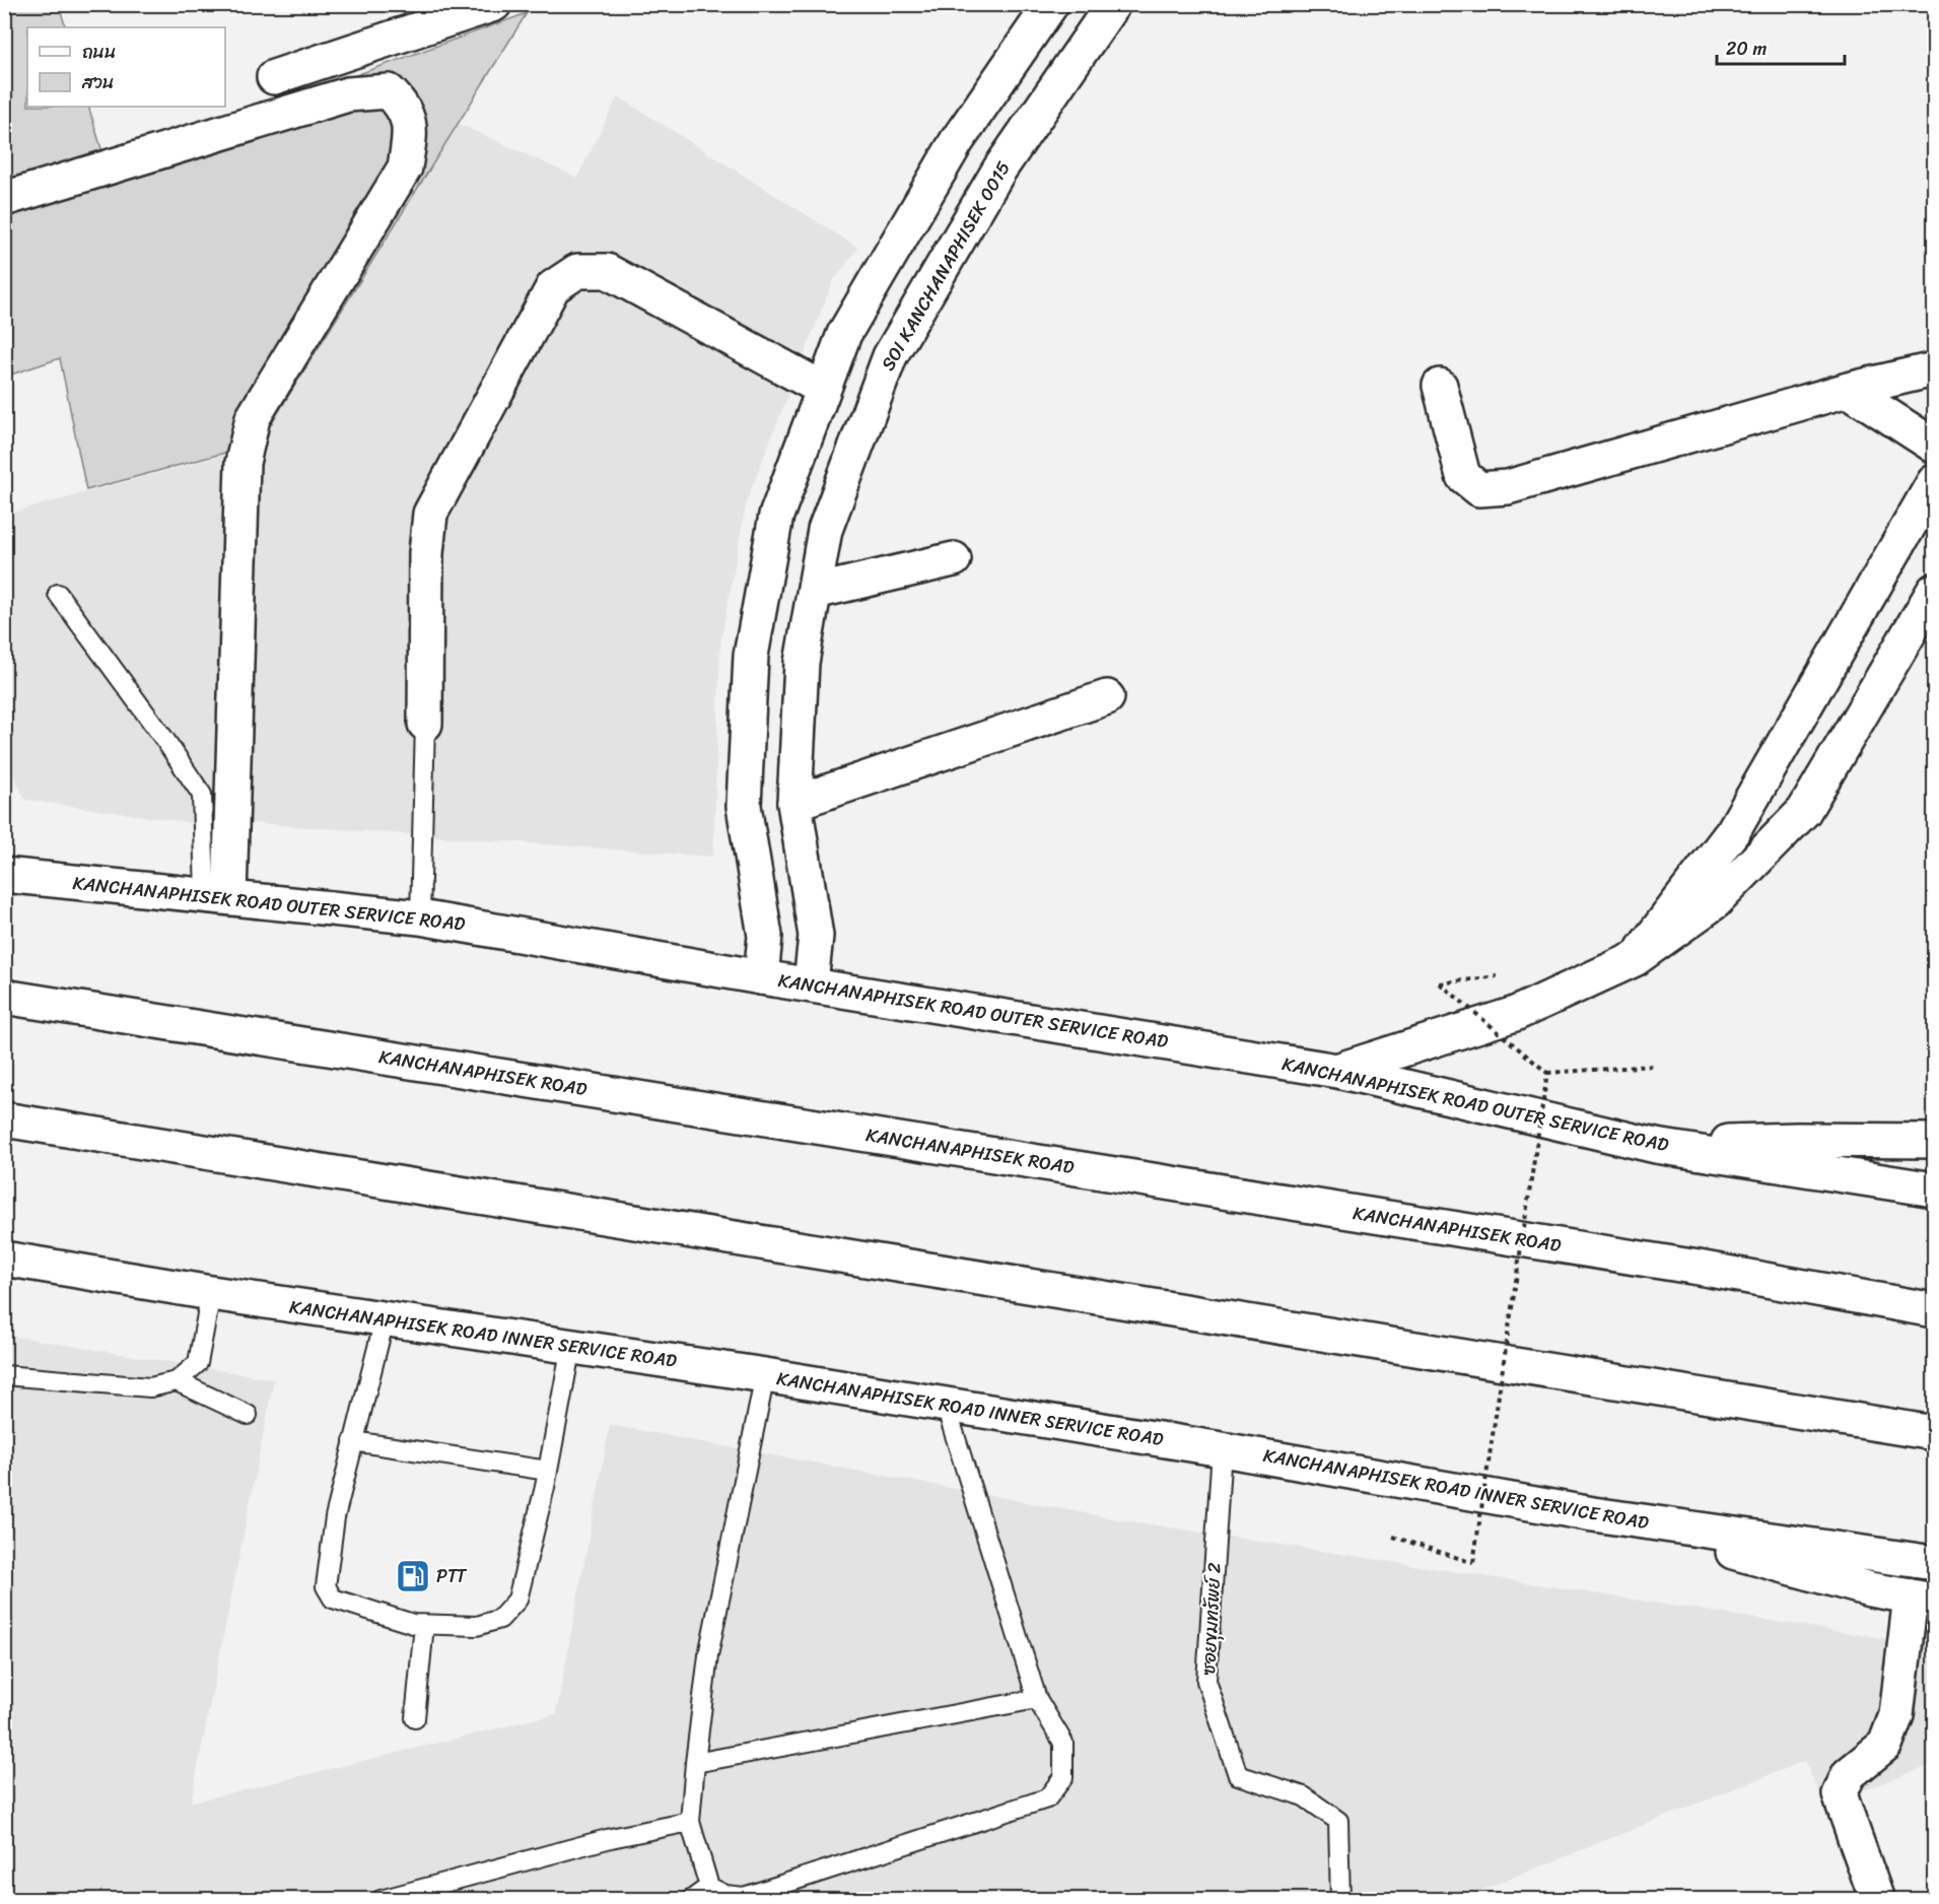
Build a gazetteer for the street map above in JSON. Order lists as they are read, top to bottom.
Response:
{
  "streets": {
    "main road": [
      "SOI KANCHANAPHISEK 0015",
      "KANCHANAPHISEK ROAD OUTER SERVICE ROAD",
      "KANCHANAPHISEK ROAD",
      "KANCHANAPHISEK ROAD INNER SERVICE ROAD"
    ],
    "lane": ["ซอยขุมทรัพย์ 2"]
  },
  "crossings": [
    ["SOI KANCHANAPHISEK 0015", "KANCHANAPHISEK ROAD OUTER SERVICE ROAD"],
    ["KANCHANAPHISEK ROAD INNER SERVICE ROAD", "ซอยขุมทรัพย์ 2"]
  ],
  "places": {
    "fuel station": ["PTT"]
  },
  "legend": ["ถนน", "สวน"],
  "scale_bar": "20 m"
}
